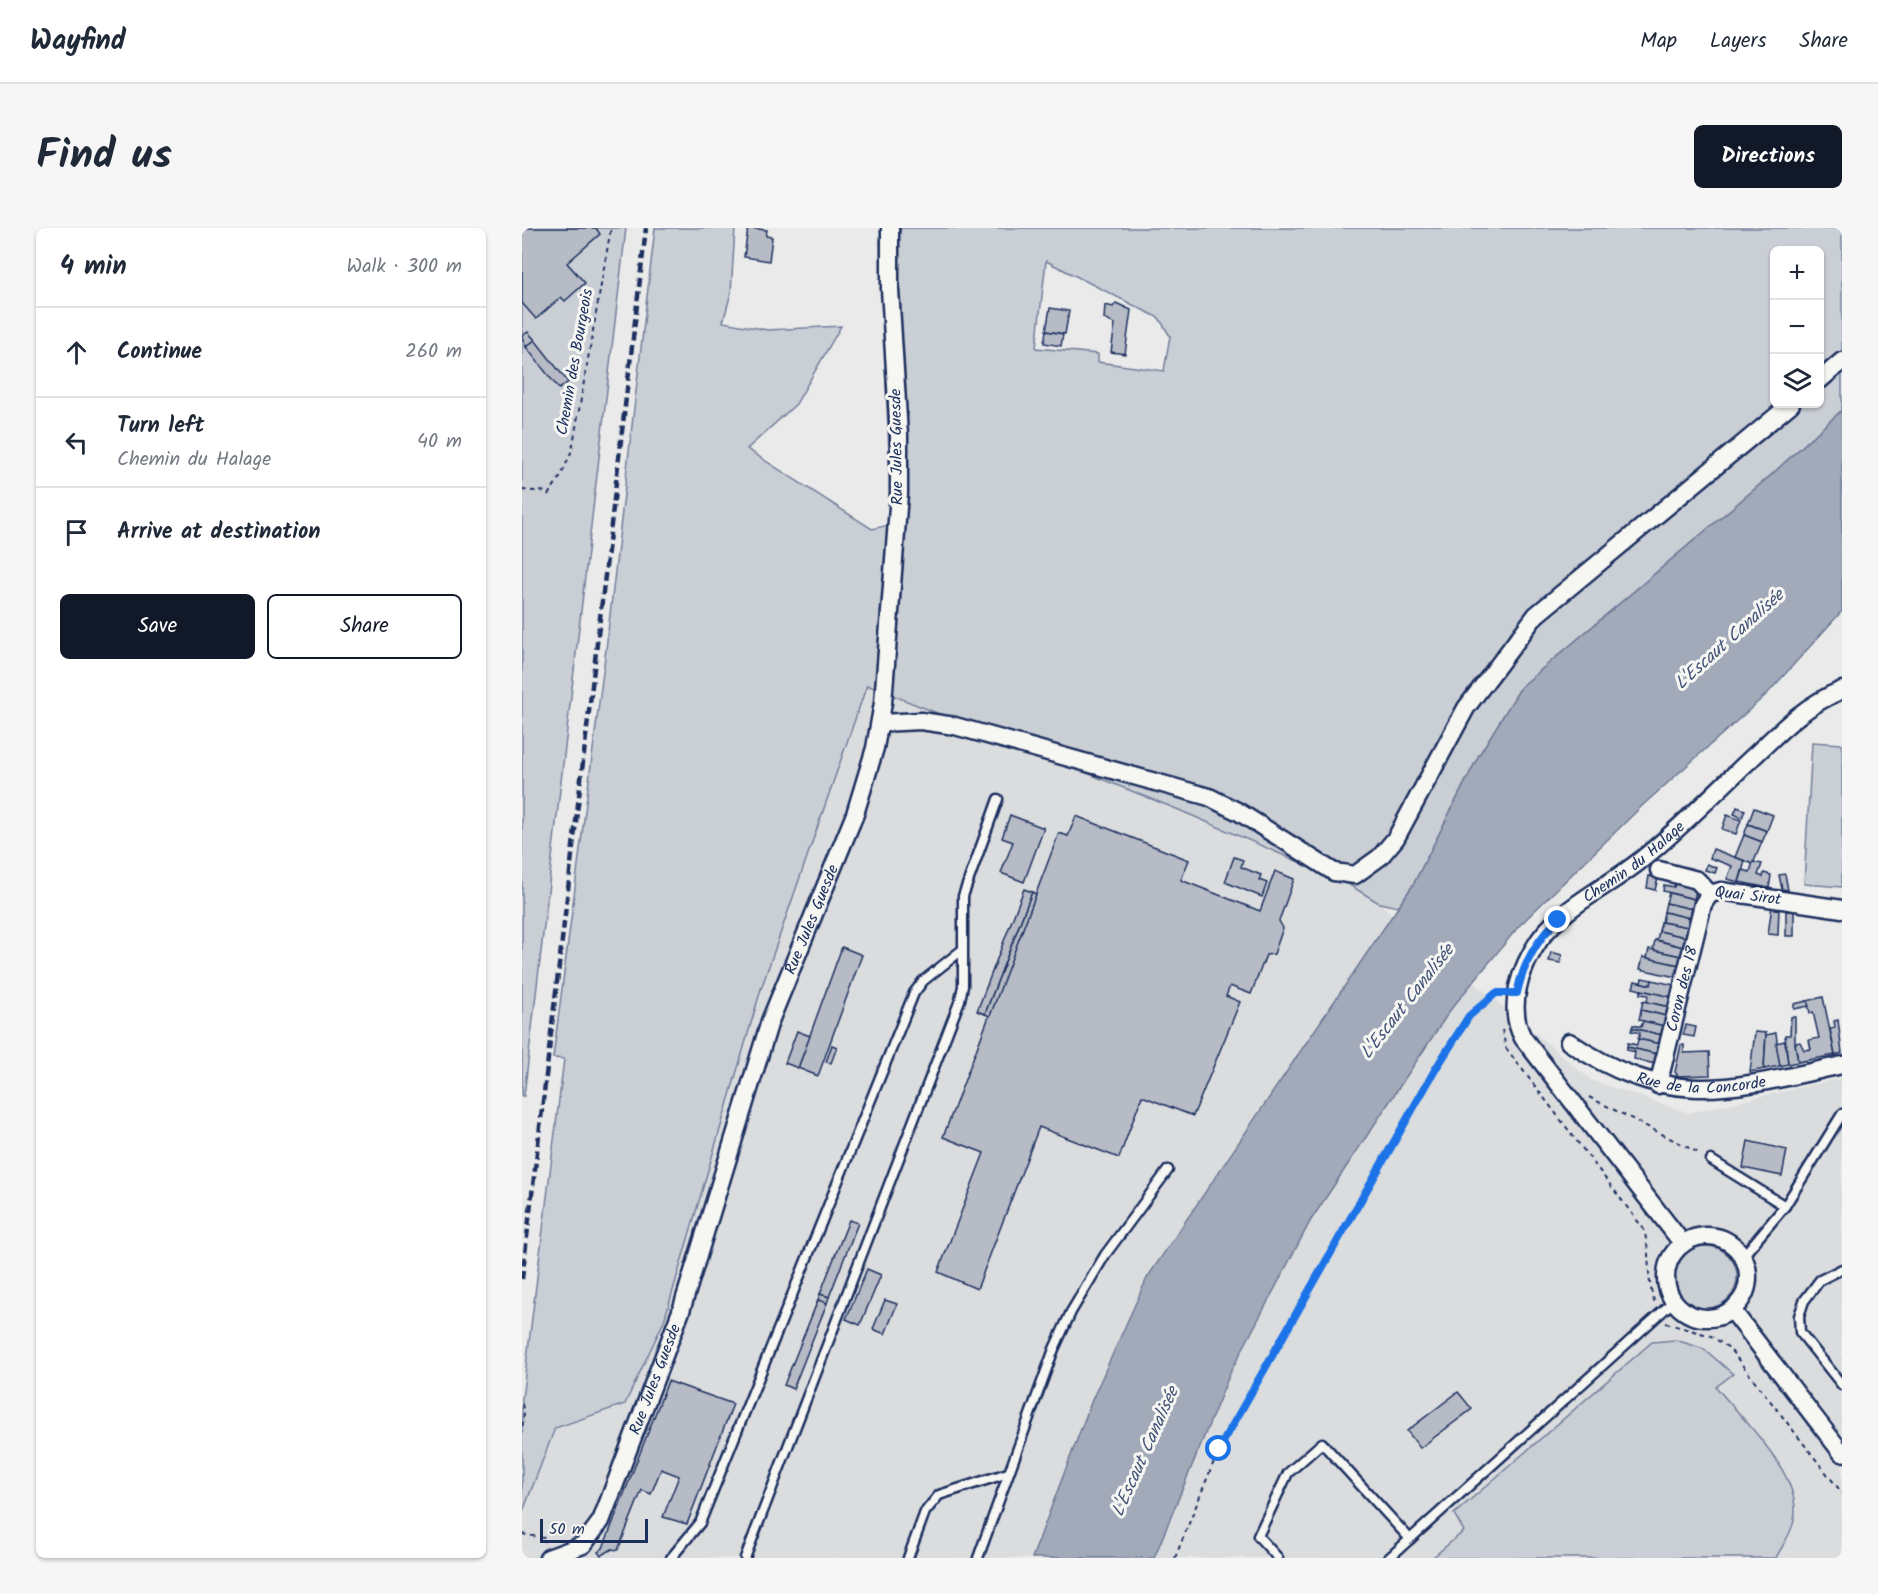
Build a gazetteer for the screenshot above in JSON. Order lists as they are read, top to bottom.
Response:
{
  "streets": {
    "street": [
      "Rue Jules Guesde",
      "Chemin du Halage",
      "Quai Sirot",
      "Coron des 18",
      "Rue de la Concorde"
    ],
    "path": ["Chemin des Bourgeois"]
  },
  "crossings": [
    ["Quai Sirot", "Coron des 18"],
    ["Coron des 18", "Rue de la Concorde"]
  ],
  "water": ["L'Escaut Canalisée"],
  "scale_bar": "50 m",
  "page": {
    "header": "Wayfind",
    "nav": ["Map", "Layers", "Share"],
    "title": "Find us",
    "buttons": [
      "Directions",
      ["Save", "Share"]
    ],
    "heading": ["4 min", "Walk · 300 m"],
    "map_buttons": ["+", "−"],
    "list": [
      ["Continue", "260 m"],
      ["Turn left", "Chemin du Halage", "40 m"],
      "Arrive at destination"
    ],
    "scale": "50 m"
  }
}
